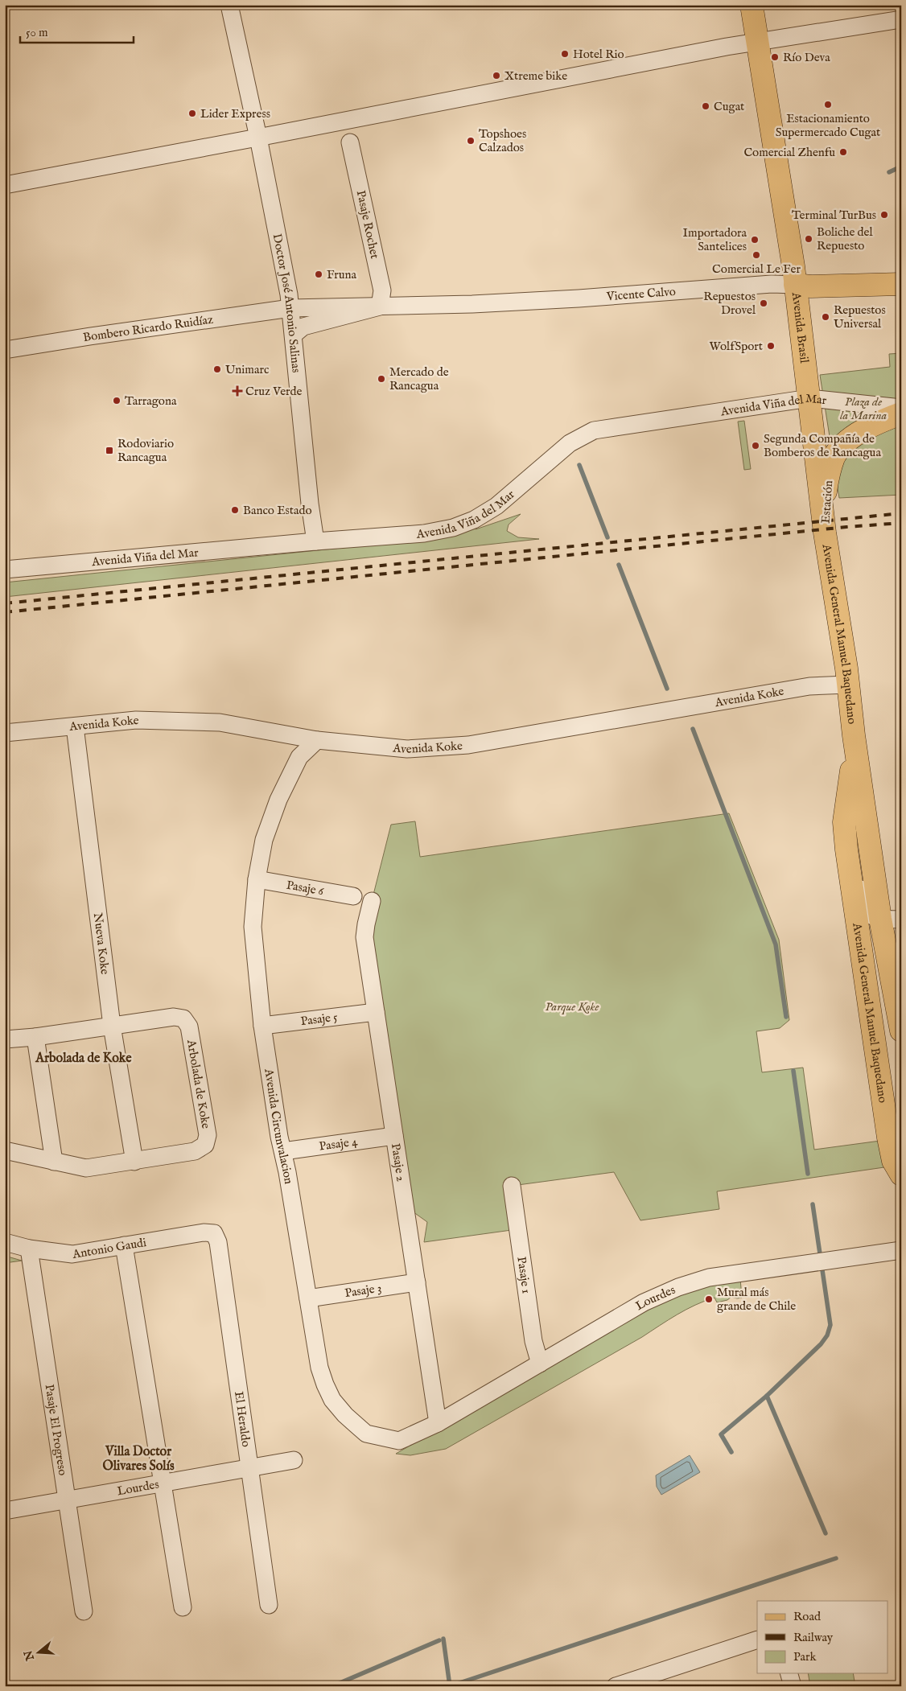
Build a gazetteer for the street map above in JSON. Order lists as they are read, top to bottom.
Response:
{
  "streets": {
    "main road": [
      "Vicente Calvo",
      "Avenida Brasil",
      "Estación",
      "Avenida General Manuel Baquedano"
    ],
    "street": [
      "Pasaje Rochet",
      "Doctor José Antonio Salinas",
      "Bombero Ricardo Ruidíaz",
      "Avenida Viña del Mar",
      "Avenida Koke",
      "Pasaje 6",
      "Nueva Koke",
      "Pasaje 5",
      "Arbolada de Koke",
      "Avenida Circunvalacion",
      "Pasaje 4",
      "Pasaje 2",
      "Antonio Gaudi",
      "Pasaje 1",
      "Pasaje 3",
      "Lourdes",
      "El Heraldo",
      "Pasaje El Progreso"
    ]
  },
  "crossings": [
    ["Pasaje Rochet", "Vicente Calvo"],
    ["Vicente Calvo", "Doctor José Antonio Salinas"],
    ["Vicente Calvo", "Bombero Ricardo Ruidíaz"],
    ["Vicente Calvo", "Avenida Brasil"],
    ["Doctor José Antonio Salinas", "Bombero Ricardo Ruidíaz"],
    ["Doctor José Antonio Salinas", "Avenida Viña del Mar"],
    ["Avenida Brasil", "Avenida Viña del Mar"],
    ["Avenida Brasil", "Estación"],
    ["Avenida Brasil", "Avenida General Manuel Baquedano"],
    ["Estación", "Avenida General Manuel Baquedano"],
    ["Avenida General Manuel Baquedano", "Avenida Koke"],
    ["Avenida Koke", "Nueva Koke"],
    ["Avenida Koke", "Avenida Circunvalacion"],
    ["Pasaje 6", "Avenida Circunvalacion"],
    ["Nueva Koke", "Arbolada de Koke"],
    ["Pasaje 5", "Avenida Circunvalacion"],
    ["Pasaje 5", "Pasaje 2"],
    ["Avenida Circunvalacion", "Pasaje 4"],
    ["Avenida Circunvalacion", "Pasaje 2"],
    ["Avenida Circunvalacion", "Pasaje 3"],
    ["Avenida Circunvalacion", "Lourdes"],
    ["Pasaje 4", "Pasaje 2"],
    ["Pasaje 2", "Pasaje 3"],
    ["Pasaje 2", "Lourdes"],
    ["Antonio Gaudi", "El Heraldo"],
    ["Antonio Gaudi", "Pasaje El Progreso"],
    ["Pasaje 1", "Lourdes"],
    ["Lourdes", "El Heraldo"],
    ["Lourdes", "Pasaje El Progreso"]
  ],
  "districts": ["Arbolada de Koke", "Villa Doctor Olivares Solís"],
  "parks": ["Plaza de la Marina", "Parque Koke"],
  "places": {
    "other": [
      "Hotel Rio",
      "Río Deva",
      "Xtreme bike",
      "Estacionamiento Supermercado Cugat",
      "Cugat",
      "Lider Express",
      "Topshoes Calzados",
      "Comercial Zhenfu",
      "Terminal TurBus",
      "Boliche del Repuesto",
      "Importadora Santelices",
      "Comercial Le Fer",
      "Fruna",
      "Repuestos Drovel",
      "Repuestos Universal",
      "WolfSport",
      "Unimarc",
      "Mercado de Rancagua",
      "Tarragona",
      "Segunda Compañía de Bomberos de Rancagua",
      "Banco Estado",
      "Mural más grande de Chile"
    ],
    "health": ["Cruz Verde"],
    "transit": ["Rodoviario Rancagua"]
  },
  "legend": ["Road", "Railway", "Park"],
  "scale_bar": "50 m",
  "north": "left"
}
